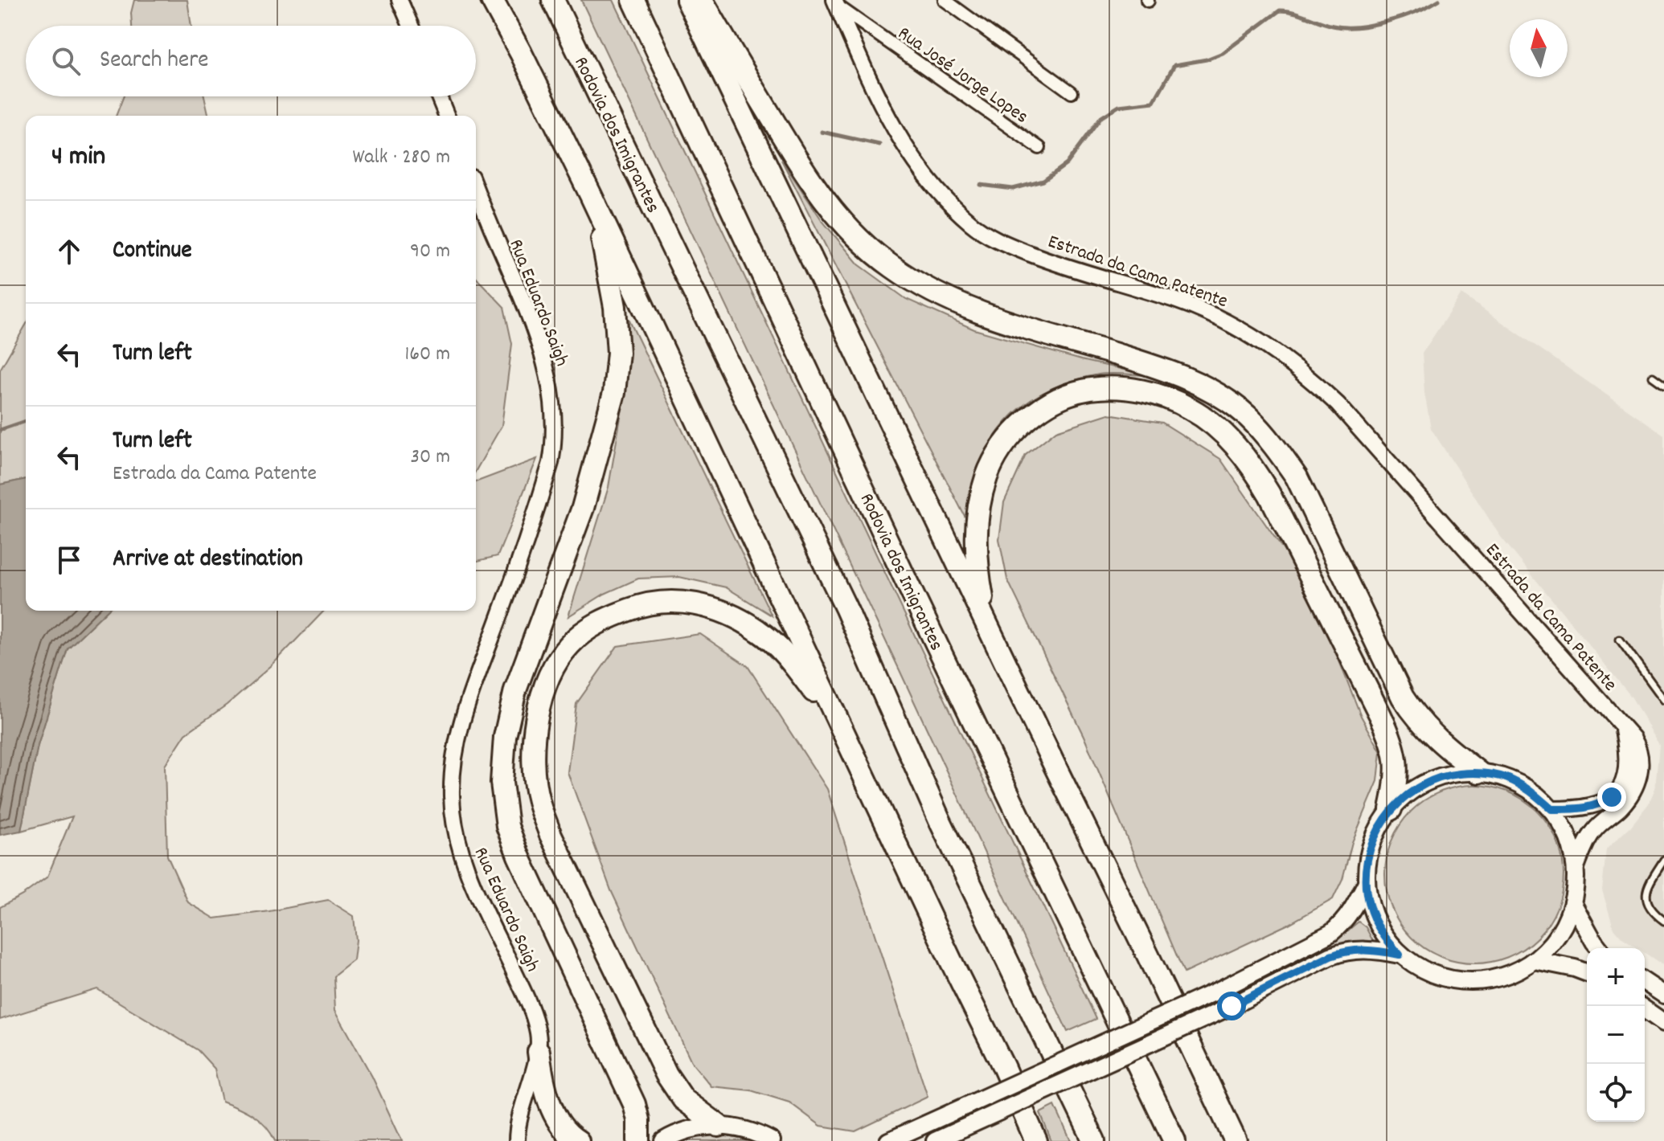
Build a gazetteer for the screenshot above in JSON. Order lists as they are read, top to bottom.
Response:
{
  "streets": {
    "highway": ["Rodovia dos Imigrantes"],
    "street": ["Rua José Jorge Lopes", "Estrada da Cama Patente", "Rua Eduardo Saigh"]
  },
  "crossings": [
    ["Rua José Jorge Lopes", "Estrada da Cama Patente"]
  ],
  "north": "top",
  "page": {
    "search": "Search here",
    "heading": ["4 min", "Walk · 280 m"],
    "list": [
      ["Continue", "90 m"],
      ["Turn left", "160 m"],
      ["Turn left", "Estrada da Cama Patente", "30 m"],
      "Arrive at destination"
    ],
    "map_buttons": ["+", "−"]
  }
}
